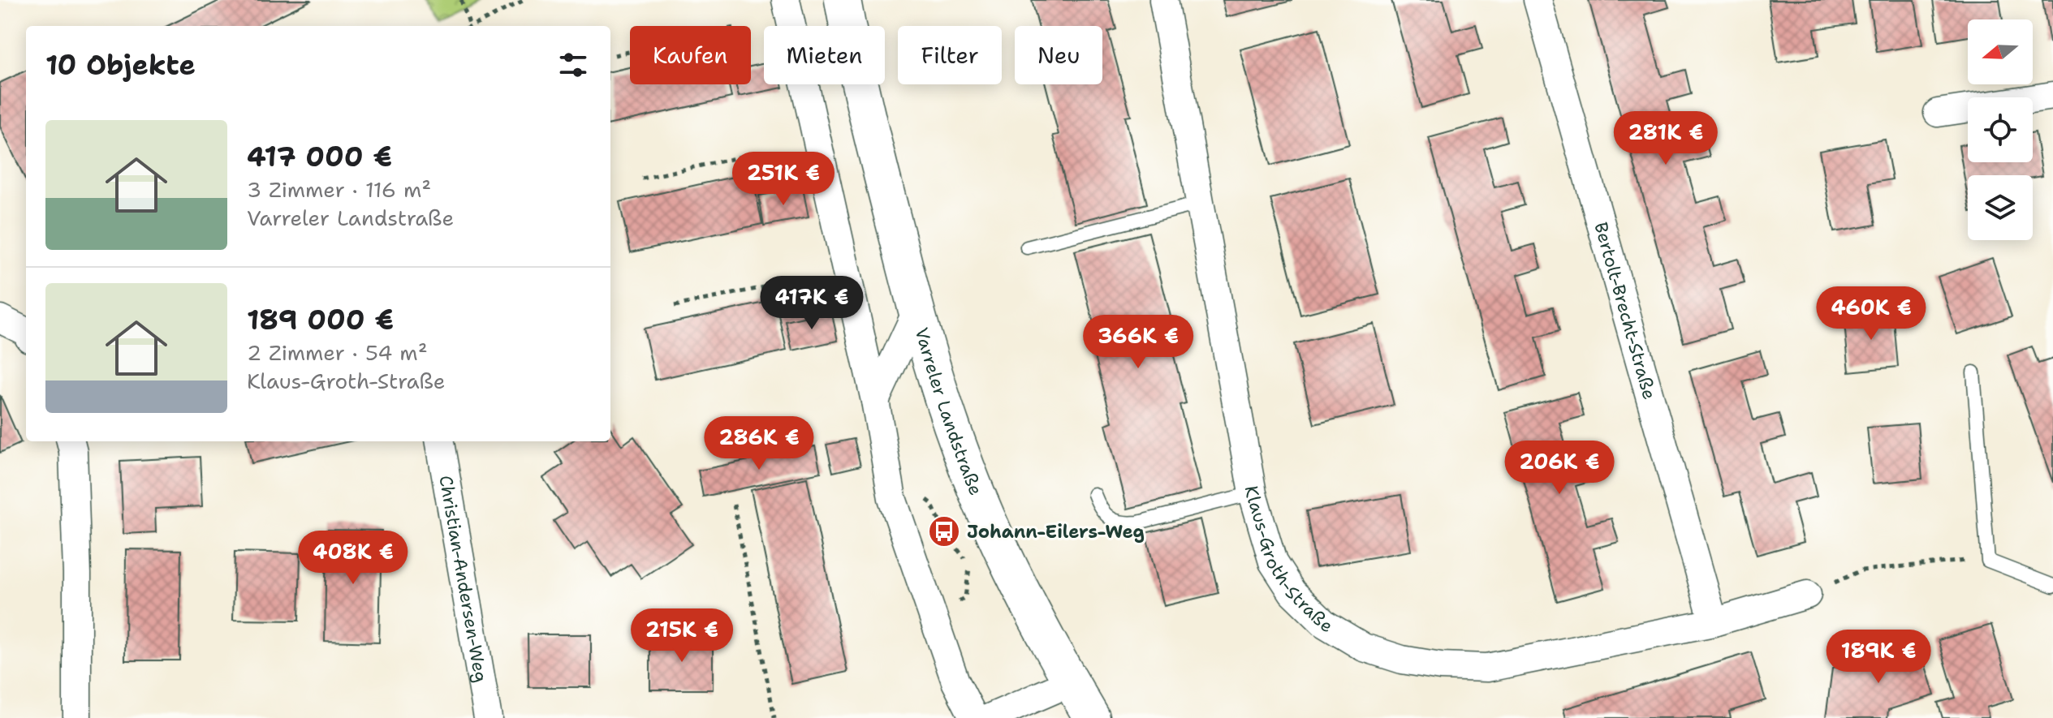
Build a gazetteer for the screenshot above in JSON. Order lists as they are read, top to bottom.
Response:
{
  "streets": {
    "main road": ["Varreler Landstraße"],
    "street": ["Bertolt-Brecht-Straße", "Klaus-Groth-Straße", "Christian-Andersen-Weg"]
  },
  "crossings": [
    ["Bertolt-Brecht-Straße", "Klaus-Groth-Straße"]
  ],
  "places": {
    "bus stop": ["Johann-Eilers-Weg"]
  },
  "north": "left",
  "page": {
    "chip": [
      "Kaufen",
      "Mieten",
      "Filter",
      "Neu"
    ],
    "heading": "10 Objekte",
    "list": [
      {
        "name": "417 000 €",
        "note": "3 Zimmer · 116 m² · Varreler Landstraße"
      },
      {
        "name": "189 000 €",
        "note": "2 Zimmer · 54 m² · Klaus-Groth-Straße"
      }
    ],
    "price": [
      "281K €",
      "251K €",
      "417K €",
      "460K €",
      "366K €",
      "286K €",
      "206K €",
      "408K €",
      "215K €",
      "189K €"
    ]
  }
}
